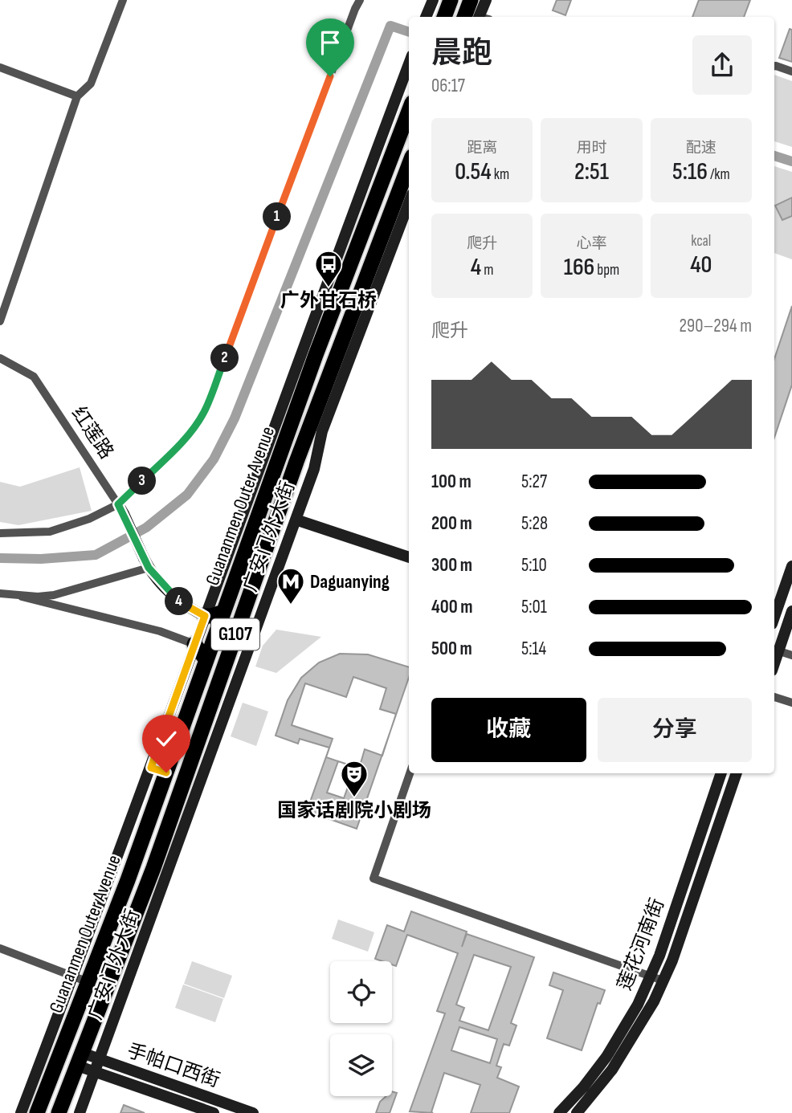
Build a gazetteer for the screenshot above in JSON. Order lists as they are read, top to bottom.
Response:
{
  "streets": {
    "highway": ["Guananmen Outer Avenue", "G107"],
    "street": [
      "红莲路",
      "广安门外大街",
      "莲花河南街",
      "手帕口西街"
    ]
  },
  "crossings": [
    ["红莲路", "广安门外大街"],
    ["Guananmen Outer Avenue", "手帕口西街"],
    ["广安门外大街", "手帕口西街"]
  ],
  "places": {
    "bus stop": ["广外甘石桥"],
    "metro station": ["Daguanying"],
    "theatre": ["国家话剧院小剧场"]
  },
  "page": {
    "heading": ["晨跑", "06:17"],
    "stats": [
      ["距离", "0.54 km"],
      ["用时", "2:51"],
      ["配速", "5:16 /km"],
      ["爬升", "4 m"],
      ["心率", "166 bpm"],
      ["kcal", "40"]
    ],
    "pins": [
      "1",
      "2",
      "3",
      "4"
    ],
    "chart": ["爬升", "290–294 m"],
    "list": [
      {
        "name": "100 m",
        "note": "5:27"
      },
      {
        "name": "200 m",
        "note": "5:28"
      },
      {
        "name": "300 m",
        "note": "5:10"
      },
      {
        "name": "400 m",
        "note": "5:01"
      },
      {
        "name": "500 m",
        "note": "5:14"
      }
    ],
    "buttons": ["收藏", "分享"]
  }
}
